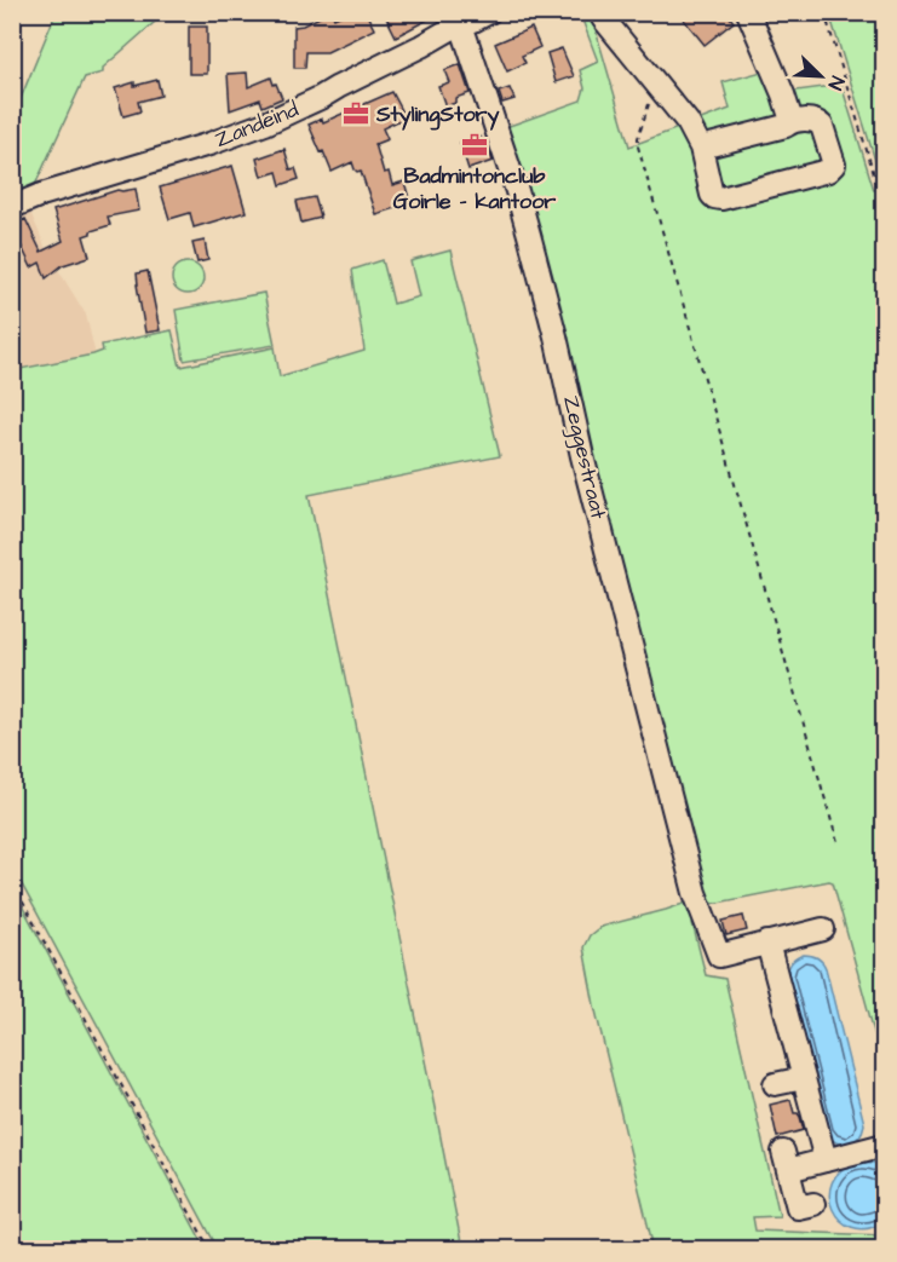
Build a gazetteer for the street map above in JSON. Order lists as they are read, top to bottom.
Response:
{
  "streets": {
    "street": ["Zandeind", "Zeggestraat"]
  },
  "crossings": [
    ["Zandeind", "Zeggestraat"]
  ],
  "places": {
    "office": ["StylingStory", "Badmintonclub Goirle - kantoor"]
  },
  "north": "bottom right"
}
